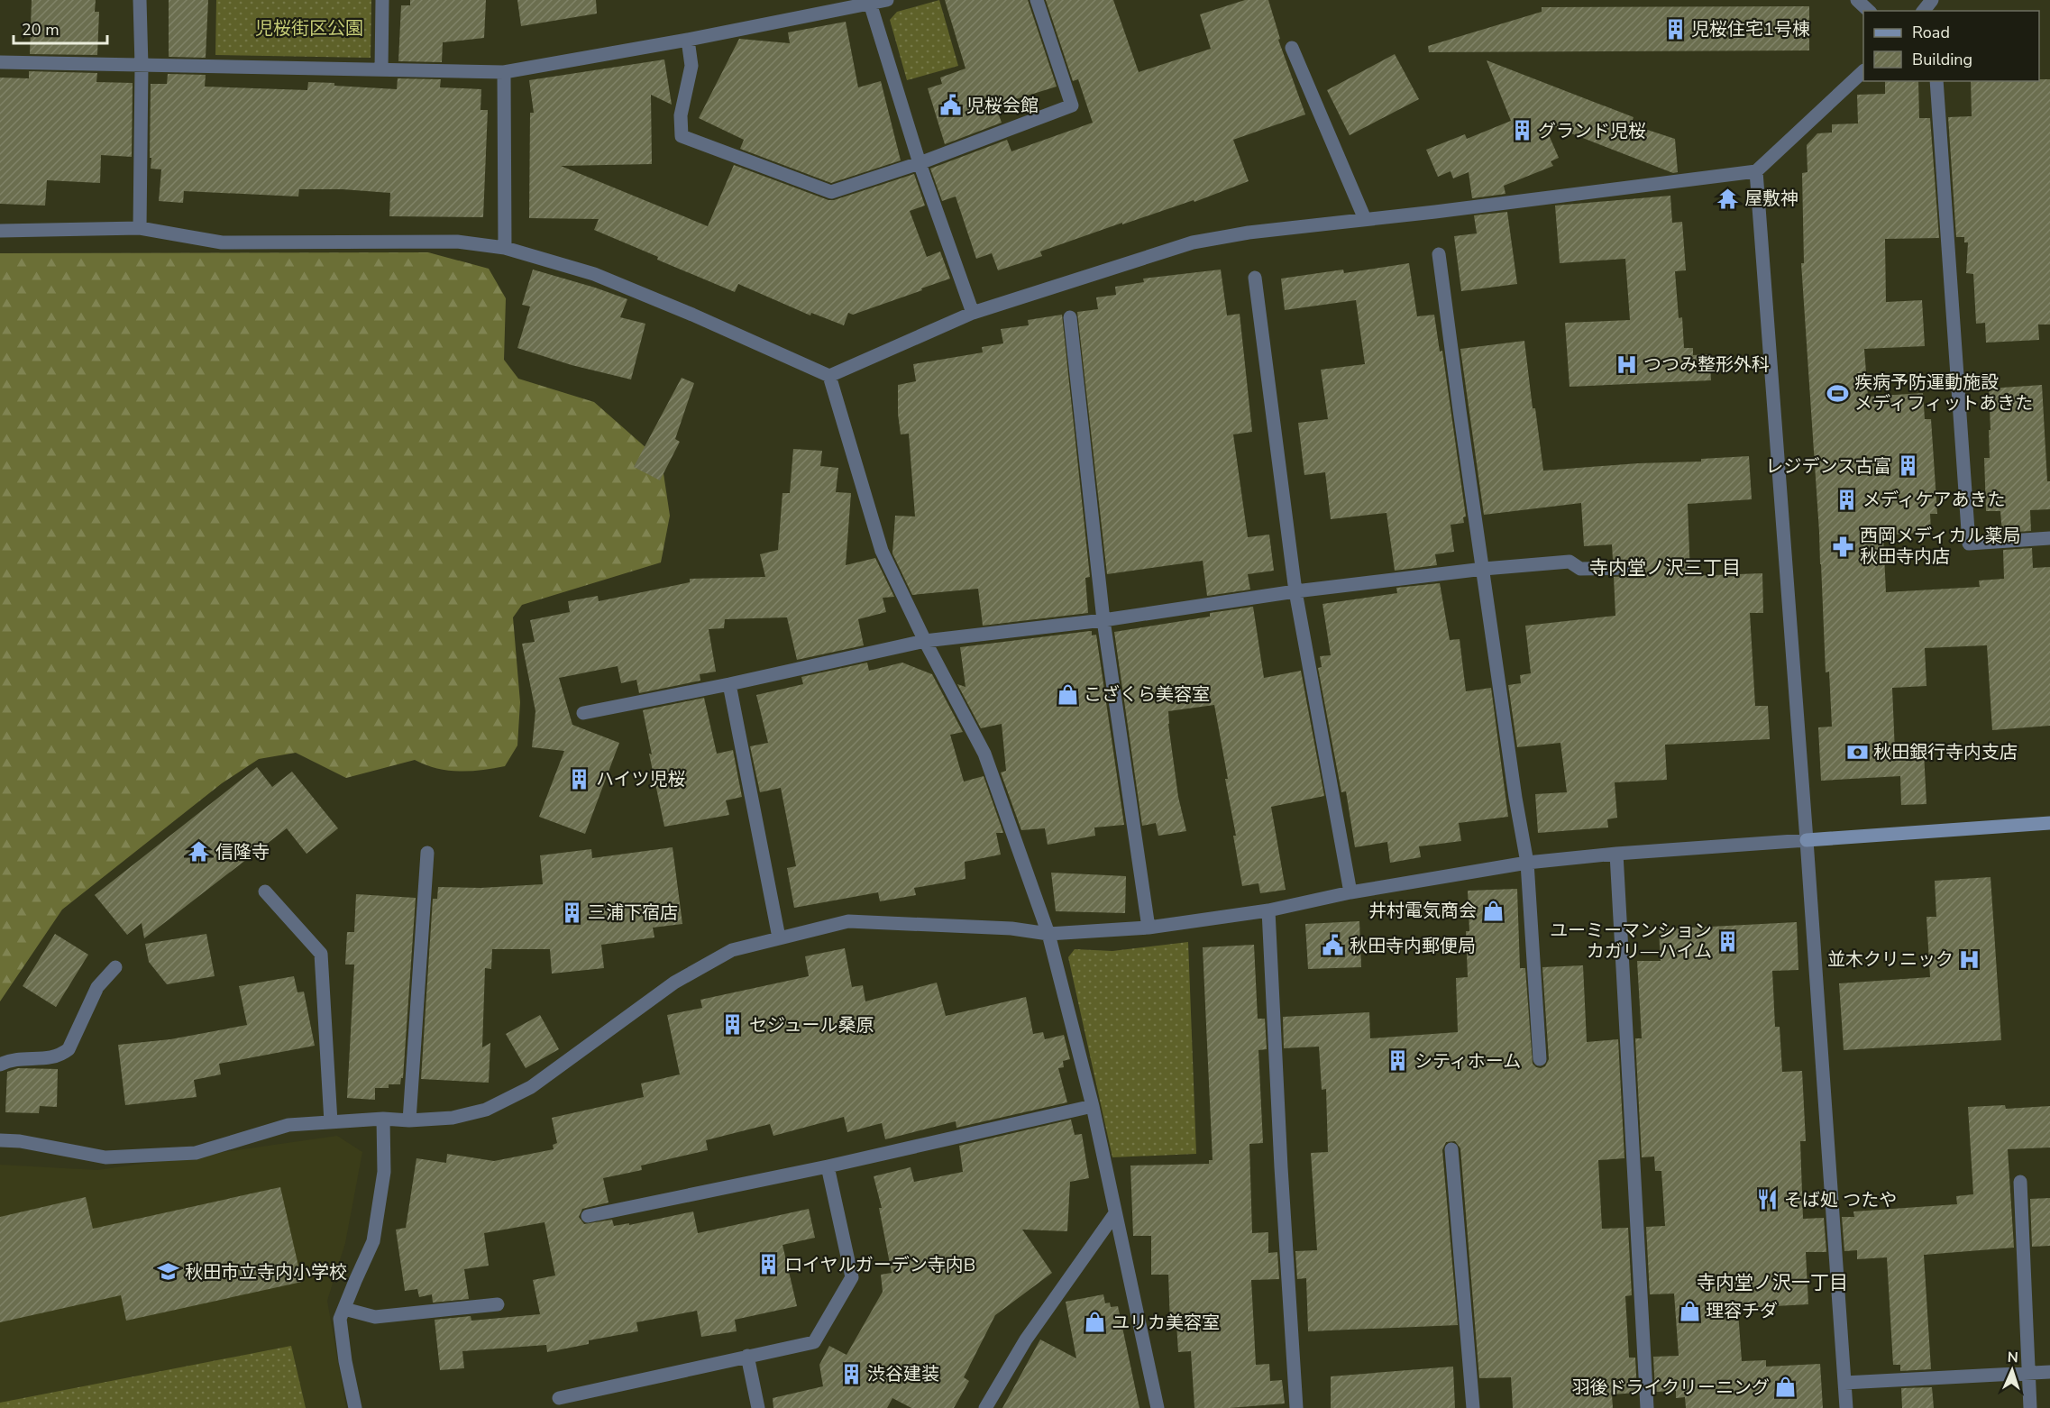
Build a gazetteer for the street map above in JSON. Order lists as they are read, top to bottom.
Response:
{
  "districts": ["寺内堂ノ沢三丁目", "寺内堂ノ沢一丁目"],
  "parks": ["児桜街区公園"],
  "places": {
    "building": [
      "児桜住宅1号棟",
      "グランド児桜",
      "レジデンス古富",
      "メディケアあきた",
      "ハイツ児桜",
      "三浦下宿店",
      "ユーミーマンション カガリ―ハイム",
      "セジュール桑原",
      "シティホーム",
      "ロイヤルガーデン寺内B",
      "渋谷建装"
    ],
    "public building": ["児桜会館", "秋田寺内郵便局"],
    "temple": ["屋敷神", "信隆寺"],
    "hospital": ["つつみ整形外科", "並木クリニック"],
    "sports": ["疾病予防運動施設 メディフィットあきた"],
    "pharmacy": ["西岡メディカル薬局 秋田寺内店"],
    "shop": [
      "こざくら美容室",
      "井村電気商会",
      "理容チダ",
      "ユリカ美容室",
      "羽後ドライクリーニング"
    ],
    "bank": ["秋田銀行寺内支店"],
    "restaurant": ["そば処 つたや"],
    "school or university": ["秋田市立寺内小学校"]
  },
  "legend": ["Road", "Building"],
  "scale_bar": "20 m",
  "north": "top"
}
